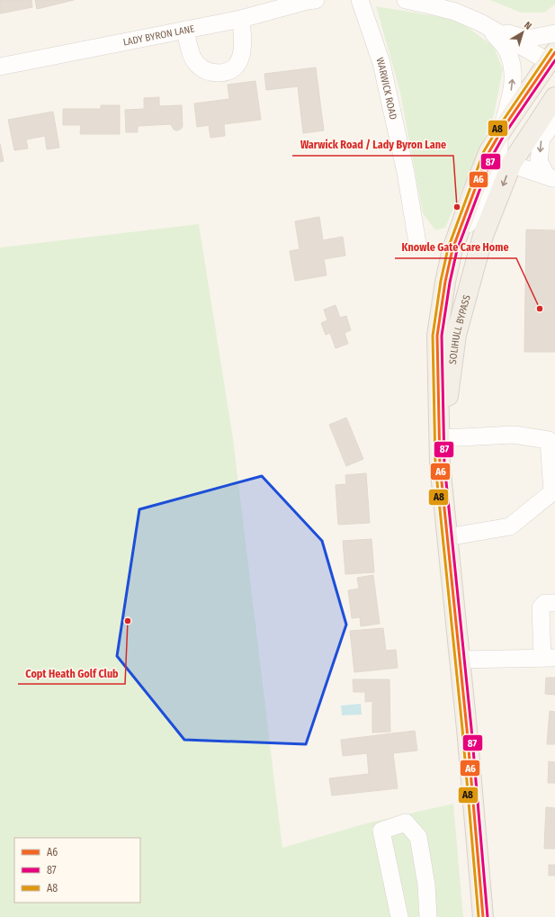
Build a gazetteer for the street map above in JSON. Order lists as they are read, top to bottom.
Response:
{
  "streets": {
    "main road": ["SOLIHULL BYPASS"],
    "street": ["LADY BYRON LANE", "WARWICK ROAD"]
  },
  "places": ["Warwick Road / Lady Byron Lane", "Knowle Gate Care Home", "Copt Heath Golf Club"],
  "lines": ["transit line A8", "transit line A6", "transit line 87"],
  "legend": ["A6", "87", "A8"],
  "north": "top right"
}
